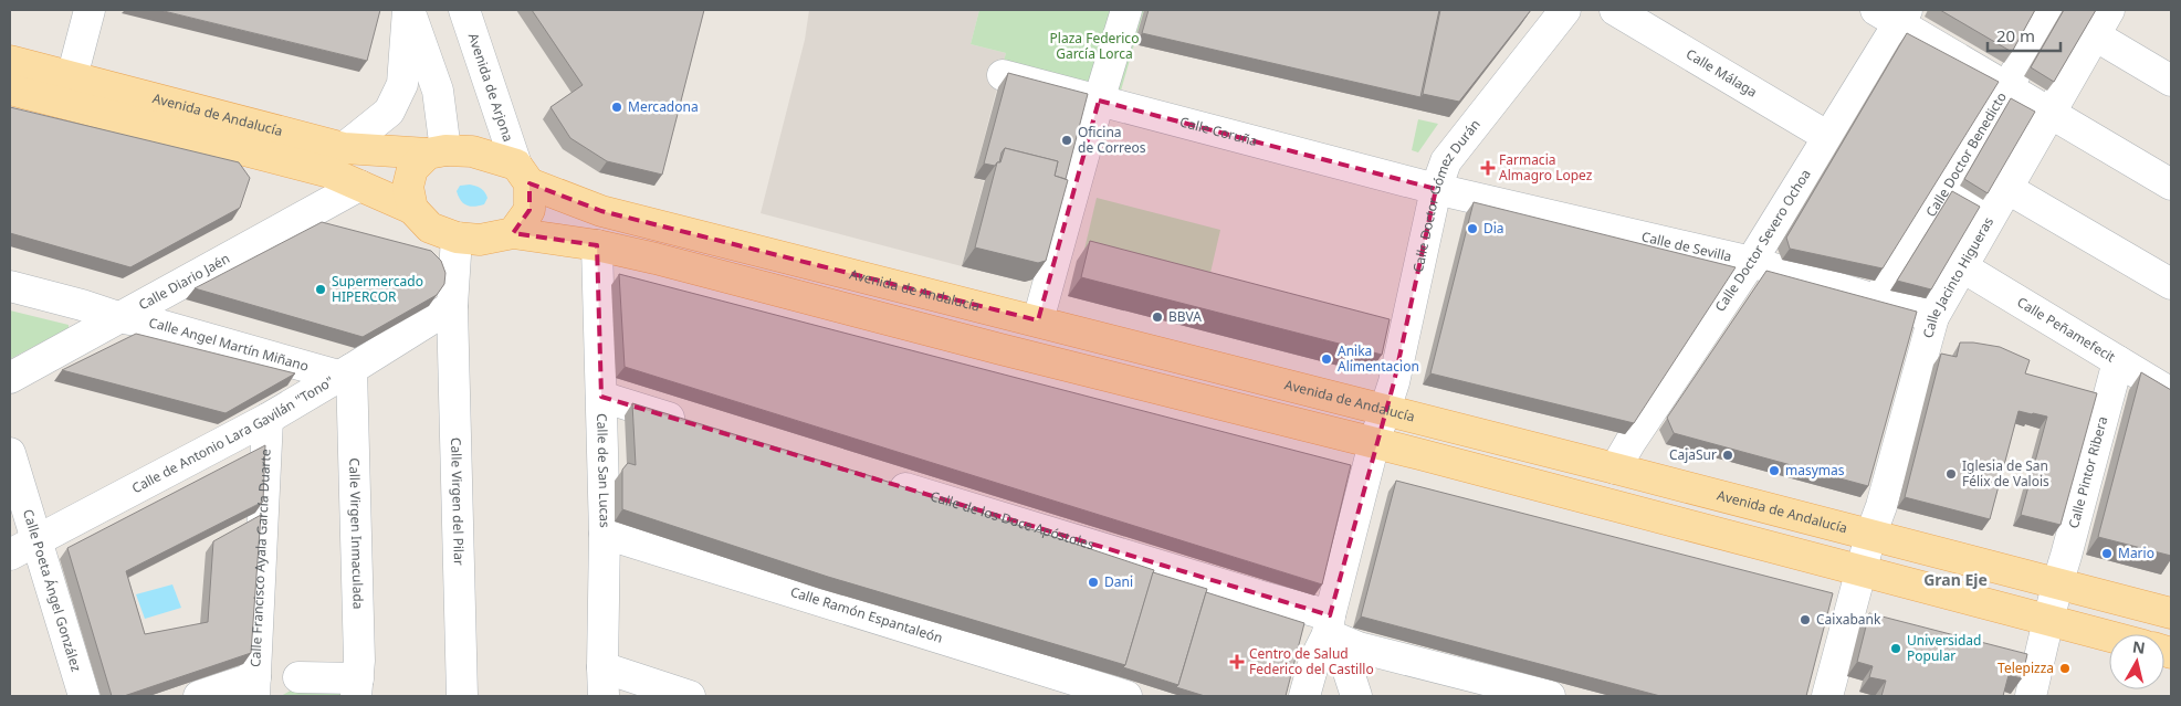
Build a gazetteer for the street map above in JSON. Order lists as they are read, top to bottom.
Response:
{
  "streets": {
    "main road": ["Avenida de Andalucía"],
    "street": [
      "Calle Málaga",
      "Avenida de Arjona",
      "Calle Coruña",
      "Calle Doctor Benedicto",
      "Calle Doctor Gómez Durán",
      "Calle Doctor Severo Ochoa",
      "Calle de Sevilla",
      "Calle Jacinto Higueras",
      "Calle Diario Jaén",
      "Calle Peñamefecit",
      "Calle Angel Martín Miñano",
      "Calle de Antonio Lara Gavilán \"Tono\"",
      "Calle de San Lucas",
      "Calle Pintor Ribera",
      "Calle Virgen del Pilar",
      "Calle de los Doce Apóstoles",
      "Calle Virgen Inmaculada",
      "Calle Francisco Ayala García Duarte",
      "Calle Poeta Ángel González",
      "Calle Ramón Espantaleón"
    ]
  },
  "crossings": [
    ["Calle Málaga", "Calle Doctor Severo Ochoa"],
    ["Avenida de Arjona", "Avenida de Andalucía"],
    ["Avenida de Arjona", "Calle Virgen del Pilar"],
    ["Avenida de Andalucía", "Calle Doctor Gómez Durán"],
    ["Avenida de Andalucía", "Calle Doctor Severo Ochoa"],
    ["Avenida de Andalucía", "Calle Jacinto Higueras"],
    ["Avenida de Andalucía", "Calle Diario Jaén"],
    ["Avenida de Andalucía", "Calle Pintor Ribera"],
    ["Avenida de Andalucía", "Calle Virgen del Pilar"],
    ["Calle Coruña", "Calle Doctor Gómez Durán"],
    ["Calle Coruña", "Calle de Sevilla"],
    ["Calle Doctor Benedicto", "Calle de Sevilla"],
    ["Calle Doctor Gómez Durán", "Calle de Sevilla"],
    ["Calle Doctor Gómez Durán", "Calle de los Doce Apóstoles"],
    ["Calle Doctor Severo Ochoa", "Calle de Sevilla"],
    ["Calle de Sevilla", "Calle Jacinto Higueras"],
    ["Calle Jacinto Higueras", "Calle Peñamefecit"],
    ["Calle Diario Jaén", "Calle Angel Martín Miñano"],
    ["Calle Peñamefecit", "Calle Pintor Ribera"],
    ["Calle Angel Martín Miñano", "Calle de Antonio Lara Gavilán \"Tono\""],
    ["Calle Angel Martín Miñano", "Calle Virgen Inmaculada"],
    ["Calle de Antonio Lara Gavilán \"Tono\"", "Calle Virgen del Pilar"],
    ["Calle de Antonio Lara Gavilán \"Tono\"", "Calle Virgen Inmaculada"],
    ["Calle de Antonio Lara Gavilán \"Tono\"", "Calle Francisco Ayala García Duarte"],
    ["Calle de Antonio Lara Gavilán \"Tono\"", "Calle Poeta Ángel González"],
    ["Calle de San Lucas", "Calle Ramón Espantaleón"]
  ],
  "districts": ["Gran Eje"],
  "parks": ["Plaza Federico García Lorca"],
  "places": {
    "other": [
      "Mercadona",
      "Oficina de Correos",
      "Dia",
      "Supermercado HIPERCOR",
      "BBVA",
      "Anika Alimentacion",
      "CajaSur",
      "masymas",
      "Iglesia de San Félix de Valois",
      "Mario",
      "Dani",
      "Caixabank",
      "Universidad Popular",
      "Telepizza"
    ],
    "health": ["Farmacia Almagro Lopez", "Centro de Salud Federico del Castillo"]
  },
  "scale_bar": "20 m",
  "north": "top"
}
